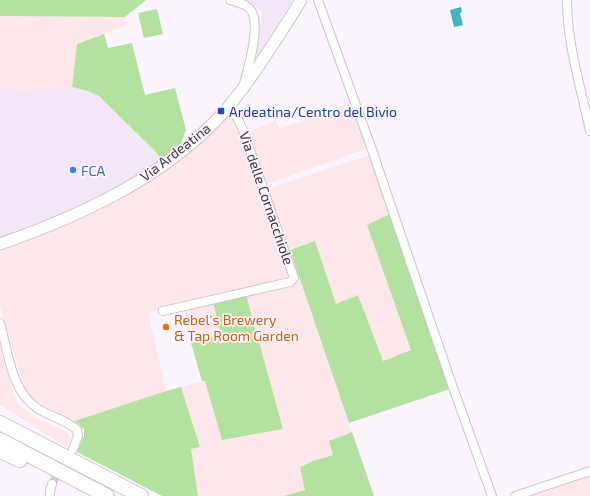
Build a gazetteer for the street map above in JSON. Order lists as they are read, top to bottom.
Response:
{
  "streets": {
    "main road": ["Via Ardeatina"],
    "street": ["Via delle Cornacchiole"]
  },
  "crossings": [
    ["Via Ardeatina", "Via delle Cornacchiole"]
  ],
  "places": {
    "transit": ["Ardeatina/Centro del Bivio"],
    "other": ["FCA", "Rebel's Brewery & Tap Room Garden"]
  }
}
